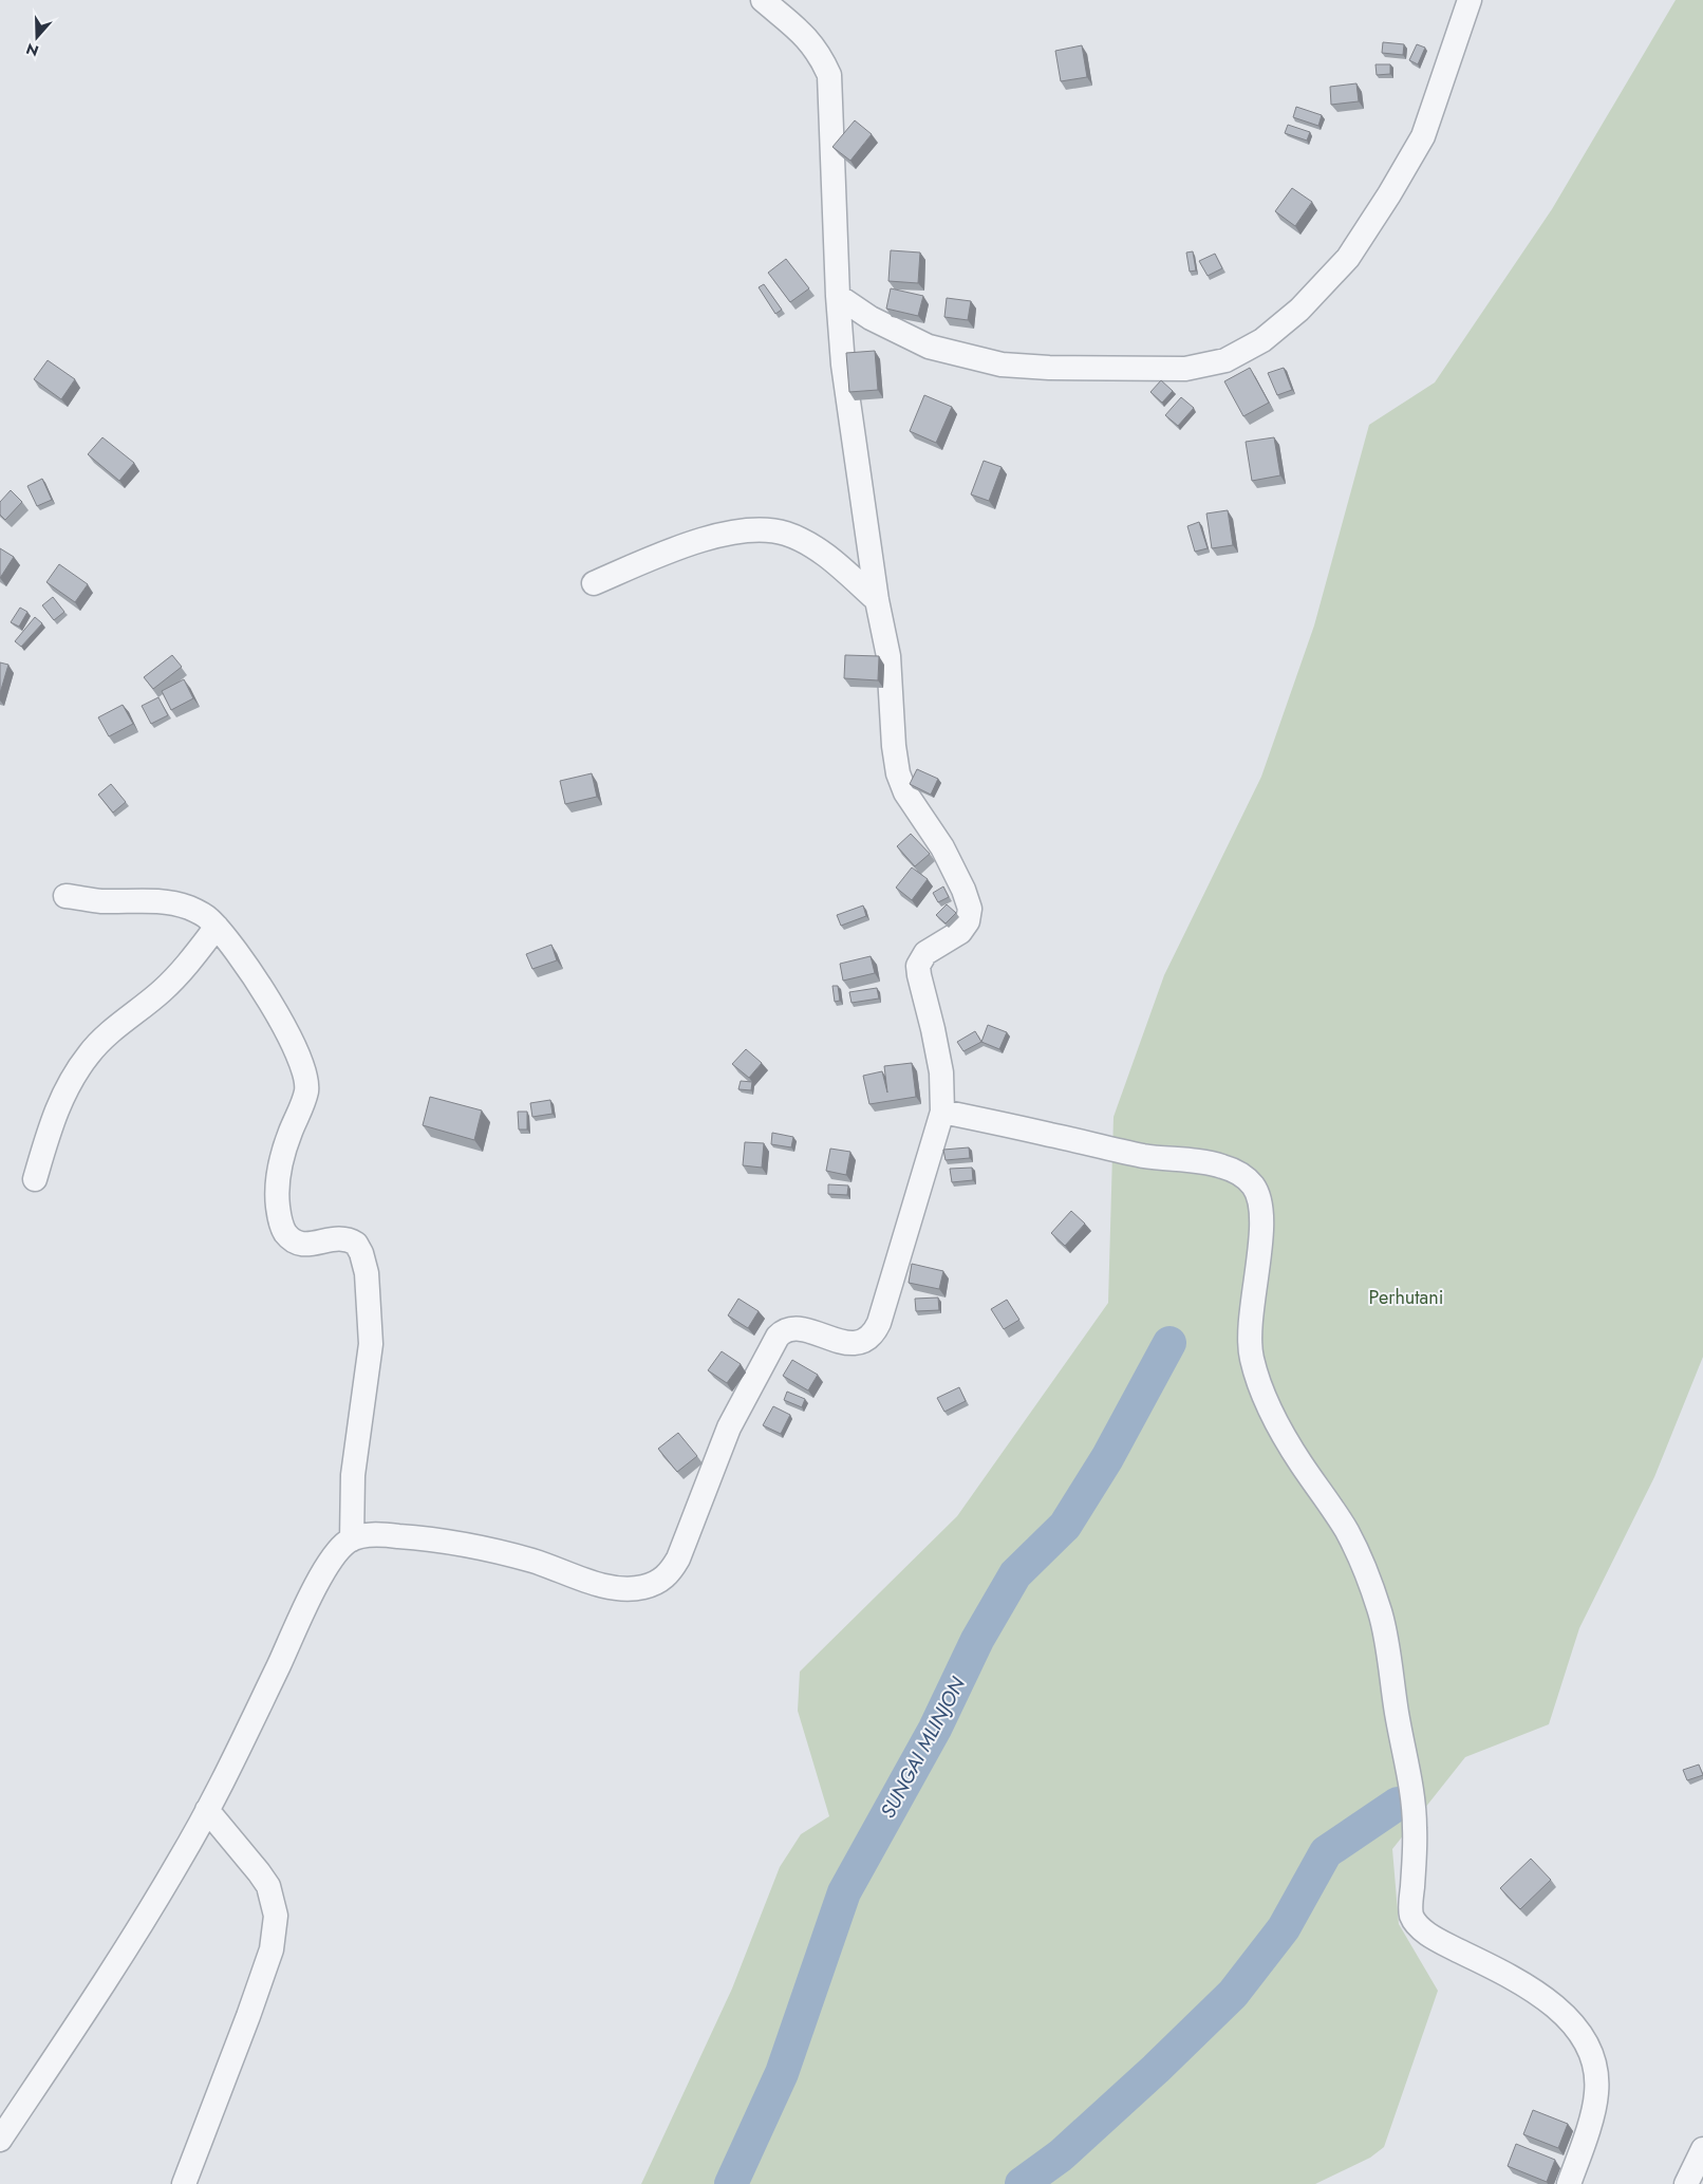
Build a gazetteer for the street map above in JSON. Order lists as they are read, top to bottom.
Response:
{
  "water": ["SUNGAI MLINJON"],
  "parks": ["Perhutani"],
  "north": "bottom"
}
